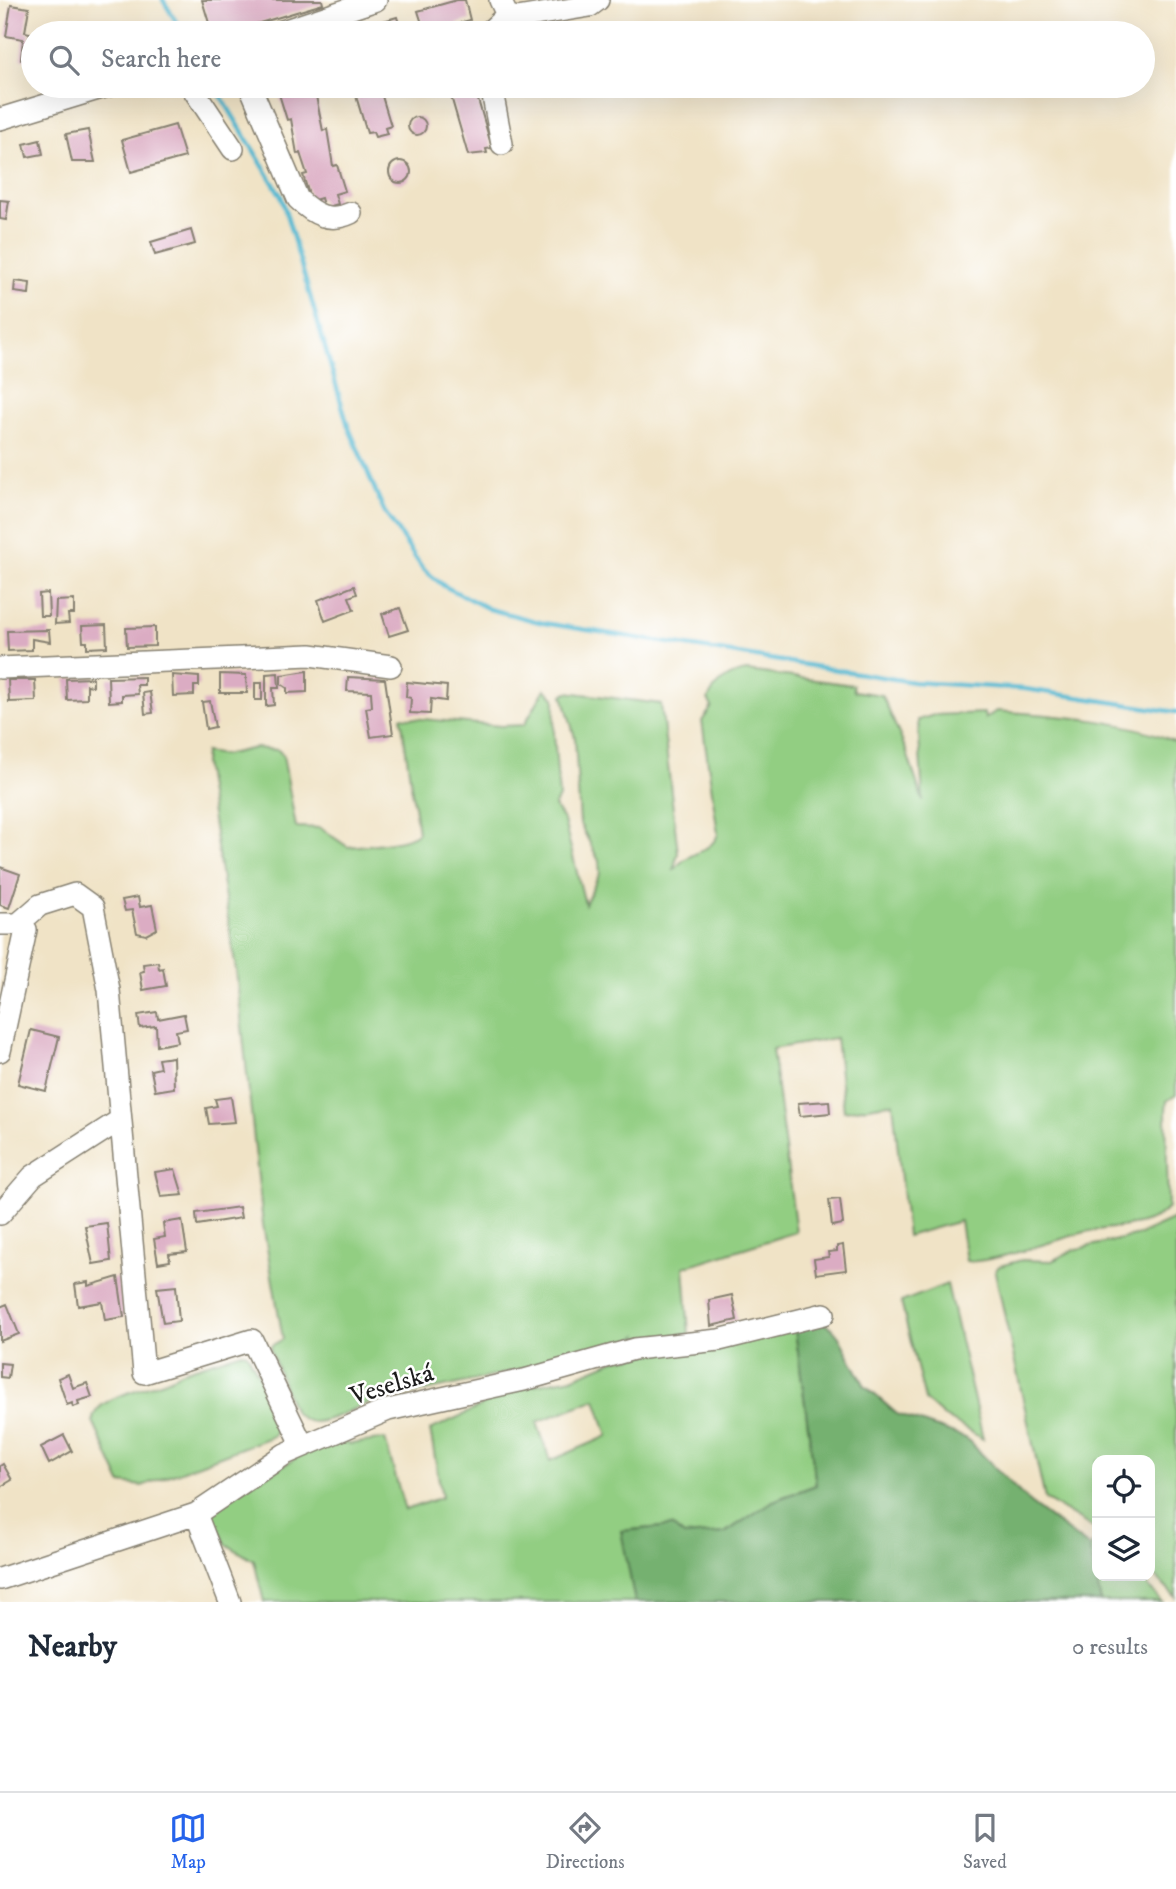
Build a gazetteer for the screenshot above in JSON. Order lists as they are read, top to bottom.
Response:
{
  "streets": {
    "street": ["Veselská"]
  },
  "page": {
    "search": "Search here",
    "heading": ["Nearby", "0 results"],
    "nav": ["Map", "Directions", "Saved"]
  }
}
